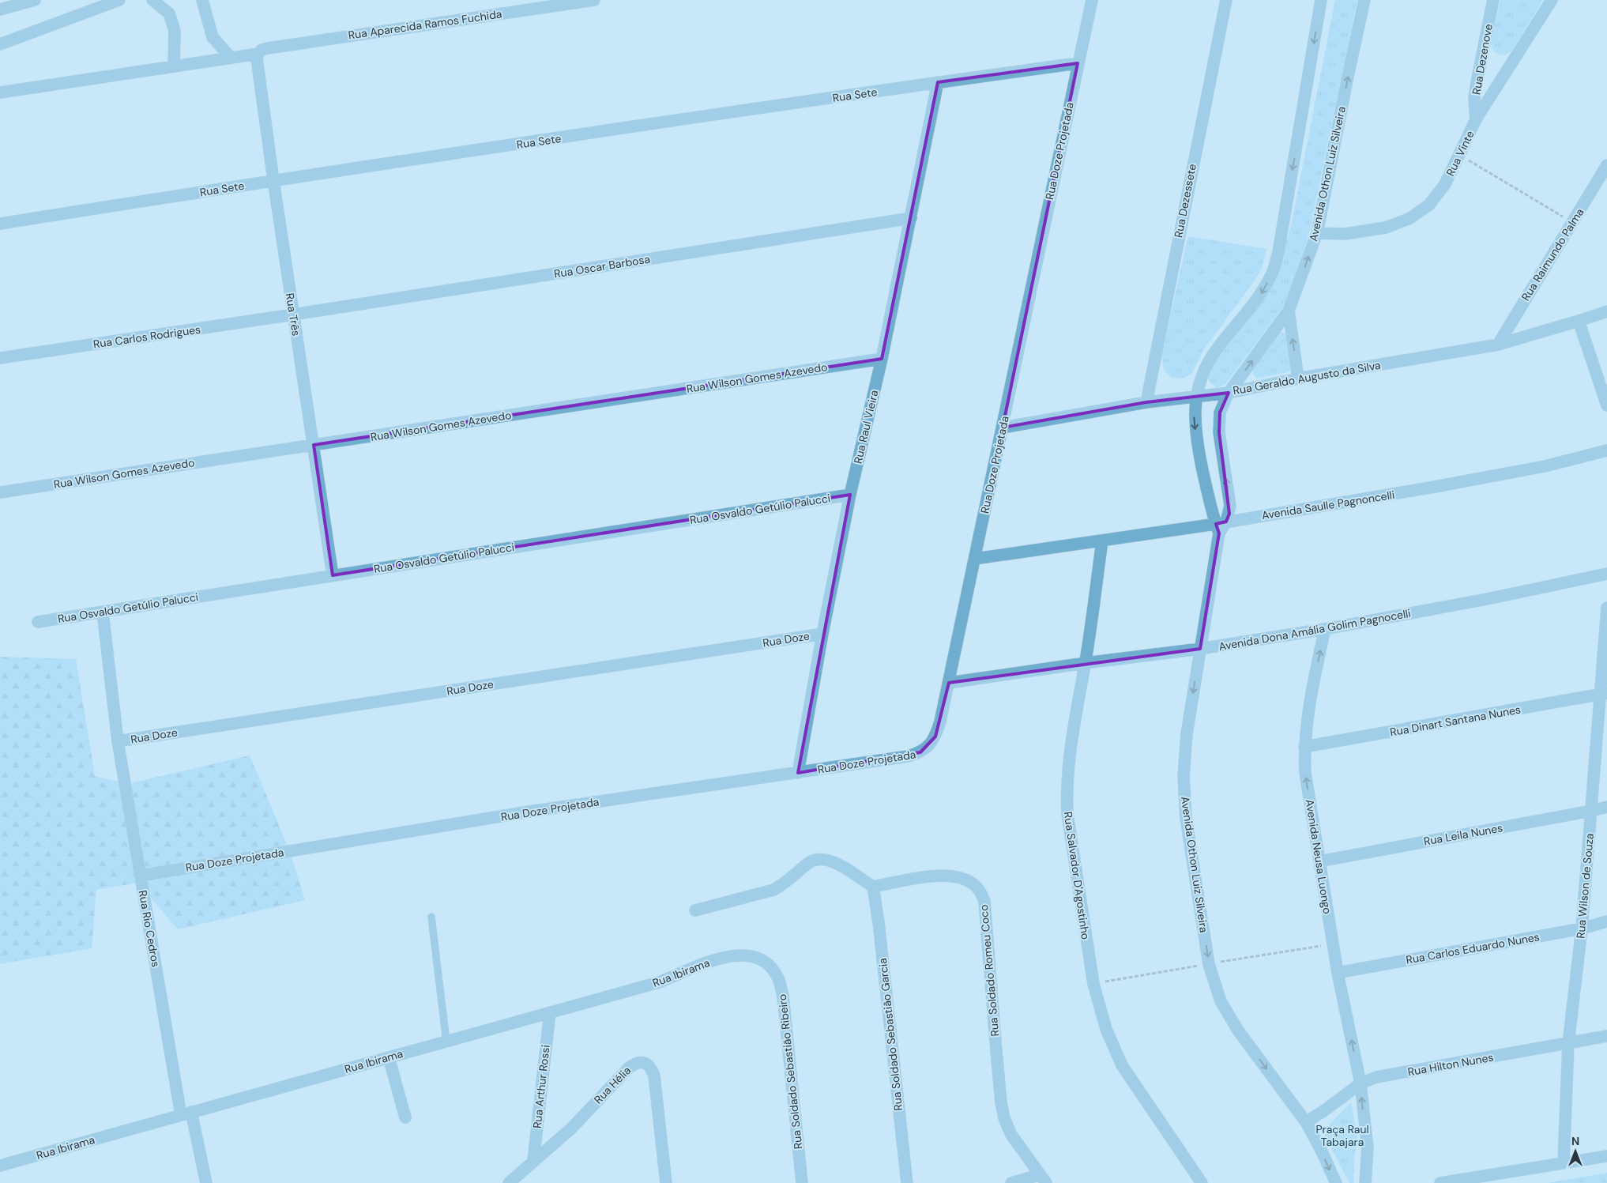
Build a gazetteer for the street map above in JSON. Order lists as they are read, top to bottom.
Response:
{
  "streets": {
    "street": [
      "Rua Aparecida Ramos Fuchida",
      "Rua Dezenove",
      "Rua Sete",
      "Rua Doze Projetada",
      "Rua Vinte",
      "Avenida Othon Luiz Silveira",
      "Rua Dezessete",
      "Rua Raimundo Palma",
      "Rua Oscar Barbosa",
      "Rua Três",
      "Rua Carlos Rodrigues",
      "Rua Wilson Gomes Azevedo",
      "Rua Geraldo Augusto da Silva",
      "Rua Raul Vieira",
      "Avenida Saulle Pagnoncelli",
      "Rua Osvaldo Getúlio Palucci",
      "Avenida Dona Amália Golim Pagnocelli",
      "Rua Doze",
      "Rua Dinart Santana Nunes",
      "Rua Leila Nunes",
      "Avenida Neusa Luongo",
      "Rua Salvador D'Agostinho",
      "Rua Wilson de Souza",
      "Rua Rio Cedros",
      "Rua Carlos Eduardo Nunes",
      "Rua Soldado Romeu Coco",
      "Rua Ibirama",
      "Rua Soldado Sebastião Garcia",
      "Rua Hilton Nunes",
      "Rua Soldado Sebastião Ribeiro",
      "Rua Hélia",
      "Rua Arthur Rossi"
    ]
  },
  "crossings": [
    ["Rua Aparecida Ramos Fuchida", "Rua Três"],
    ["Rua Dezenove", "Rua Vinte"],
    ["Rua Sete", "Rua Doze Projetada"],
    ["Rua Sete", "Rua Três"],
    ["Rua Sete", "Rua Raul Vieira"],
    ["Rua Doze Projetada", "Rua Geraldo Augusto da Silva"],
    ["Rua Doze Projetada", "Rua Raul Vieira"],
    ["Rua Doze Projetada", "Avenida Saulle Pagnoncelli"],
    ["Rua Doze Projetada", "Avenida Dona Amália Golim Pagnocelli"],
    ["Rua Doze Projetada", "Rua Rio Cedros"],
    ["Rua Vinte", "Avenida Othon Luiz Silveira"],
    ["Avenida Othon Luiz Silveira", "Rua Geraldo Augusto da Silva"],
    ["Avenida Othon Luiz Silveira", "Avenida Saulle Pagnoncelli"],
    ["Avenida Othon Luiz Silveira", "Avenida Dona Amália Golim Pagnocelli"],
    ["Avenida Othon Luiz Silveira", "Rua Hilton Nunes"],
    ["Rua Dezessete", "Rua Geraldo Augusto da Silva"],
    ["Rua Raimundo Palma", "Rua Geraldo Augusto da Silva"],
    ["Rua Oscar Barbosa", "Rua Três"],
    ["Rua Oscar Barbosa", "Rua Carlos Rodrigues"],
    ["Rua Oscar Barbosa", "Rua Raul Vieira"],
    ["Rua Três", "Rua Carlos Rodrigues"],
    ["Rua Três", "Rua Wilson Gomes Azevedo"],
    ["Rua Três", "Rua Osvaldo Getúlio Palucci"],
    ["Rua Wilson Gomes Azevedo", "Rua Raul Vieira"],
    ["Rua Raul Vieira", "Rua Osvaldo Getúlio Palucci"],
    ["Rua Raul Vieira", "Rua Doze"],
    ["Avenida Saulle Pagnoncelli", "Rua Salvador D'Agostinho"],
    ["Rua Osvaldo Getúlio Palucci", "Rua Rio Cedros"],
    ["Avenida Dona Amália Golim Pagnocelli", "Avenida Neusa Luongo"],
    ["Avenida Dona Amália Golim Pagnocelli", "Rua Salvador D'Agostinho"],
    ["Rua Doze", "Rua Rio Cedros"],
    ["Rua Dinart Santana Nunes", "Avenida Neusa Luongo"],
    ["Rua Dinart Santana Nunes", "Rua Wilson de Souza"],
    ["Rua Leila Nunes", "Avenida Neusa Luongo"],
    ["Rua Leila Nunes", "Rua Wilson de Souza"],
    ["Avenida Neusa Luongo", "Rua Carlos Eduardo Nunes"],
    ["Avenida Neusa Luongo", "Rua Hilton Nunes"],
    ["Rua Wilson de Souza", "Rua Carlos Eduardo Nunes"],
    ["Rua Wilson de Souza", "Rua Hilton Nunes"],
    ["Rua Rio Cedros", "Rua Ibirama"],
    ["Rua Soldado Romeu Coco", "Rua Soldado Sebastião Garcia"],
    ["Rua Ibirama", "Rua Soldado Sebastião Ribeiro"],
    ["Rua Ibirama", "Rua Arthur Rossi"],
    ["Rua Hélia", "Rua Arthur Rossi"]
  ],
  "one_way": ["Avenida Neusa Luongo"],
  "parks": ["Praça Raul Tabajara"],
  "north": "top"
}
